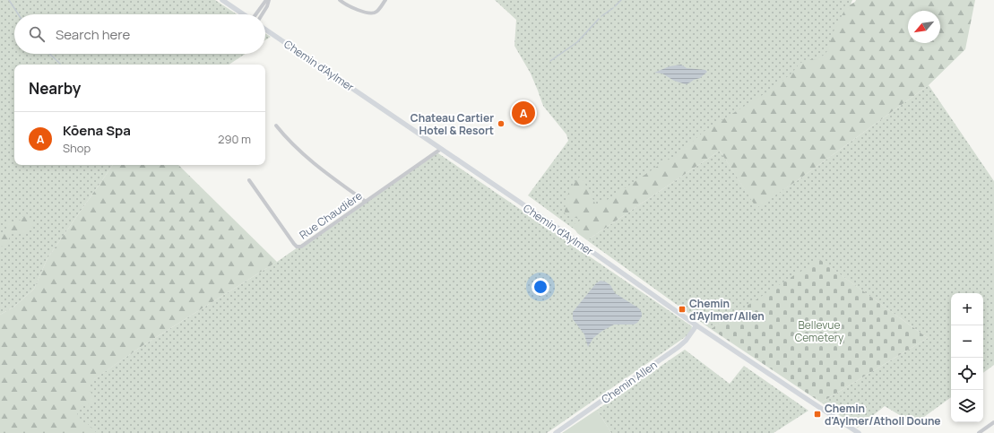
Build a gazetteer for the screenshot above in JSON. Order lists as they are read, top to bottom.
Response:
{
  "streets": {
    "main road": ["Chemin d'Aylmer", "Chemin Allen"],
    "street": ["Rue Chaudière"]
  },
  "crossings": [
    ["Chemin d'Aylmer", "Rue Chaudière"],
    ["Chemin d'Aylmer", "Chemin Allen"]
  ],
  "parks": ["Bellevue Cemetery"],
  "places": {
    "other": ["Chateau Cartier Hotel & Resort"],
    "transit": ["Chemin d'Aylmer/Allen", "Chemin d'Aylmer/Atholl Doune"]
  },
  "north": "bottom left",
  "page": {
    "search": "Search here",
    "heading": "Nearby",
    "pins": "A",
    "list": [
      {
        "mark": "A",
        "name": "Kōena Spa",
        "note": "Shop",
        "value": "290 m"
      }
    ],
    "map_buttons": ["+", "−"]
  }
}
